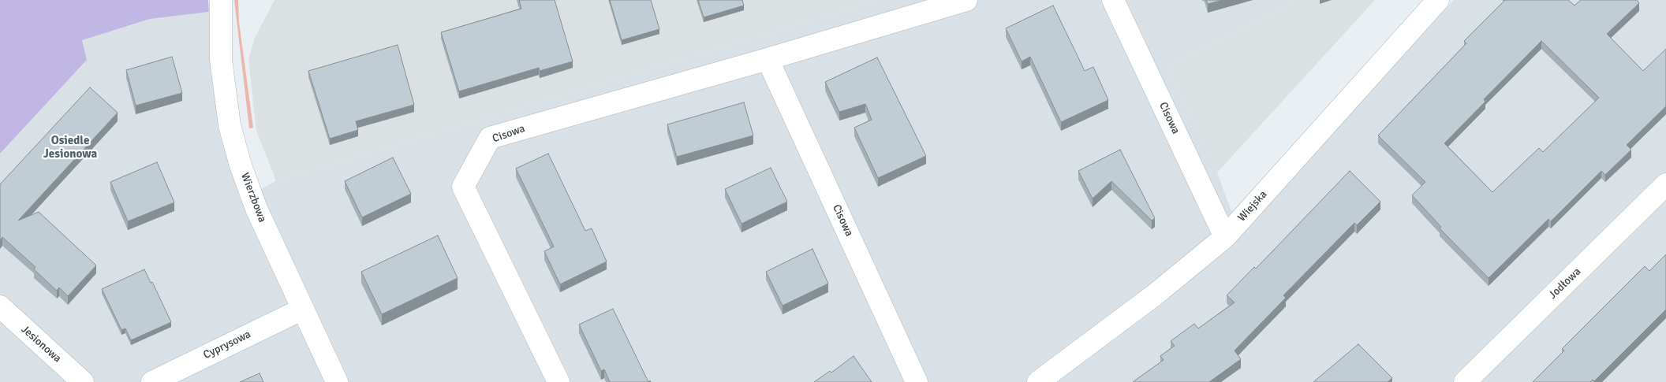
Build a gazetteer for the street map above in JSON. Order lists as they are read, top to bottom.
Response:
{
  "streets": {
    "street": [
      "Cisowa",
      "Wierzbowa",
      "Wiejska",
      "Jodłowa",
      "Jesionowa",
      "Cyprysowa"
    ]
  },
  "crossings": [
    ["Cisowa", "Wiejska"],
    ["Wierzbowa", "Cyprysowa"]
  ],
  "districts": ["Osiedle Jesionowa"]
}
